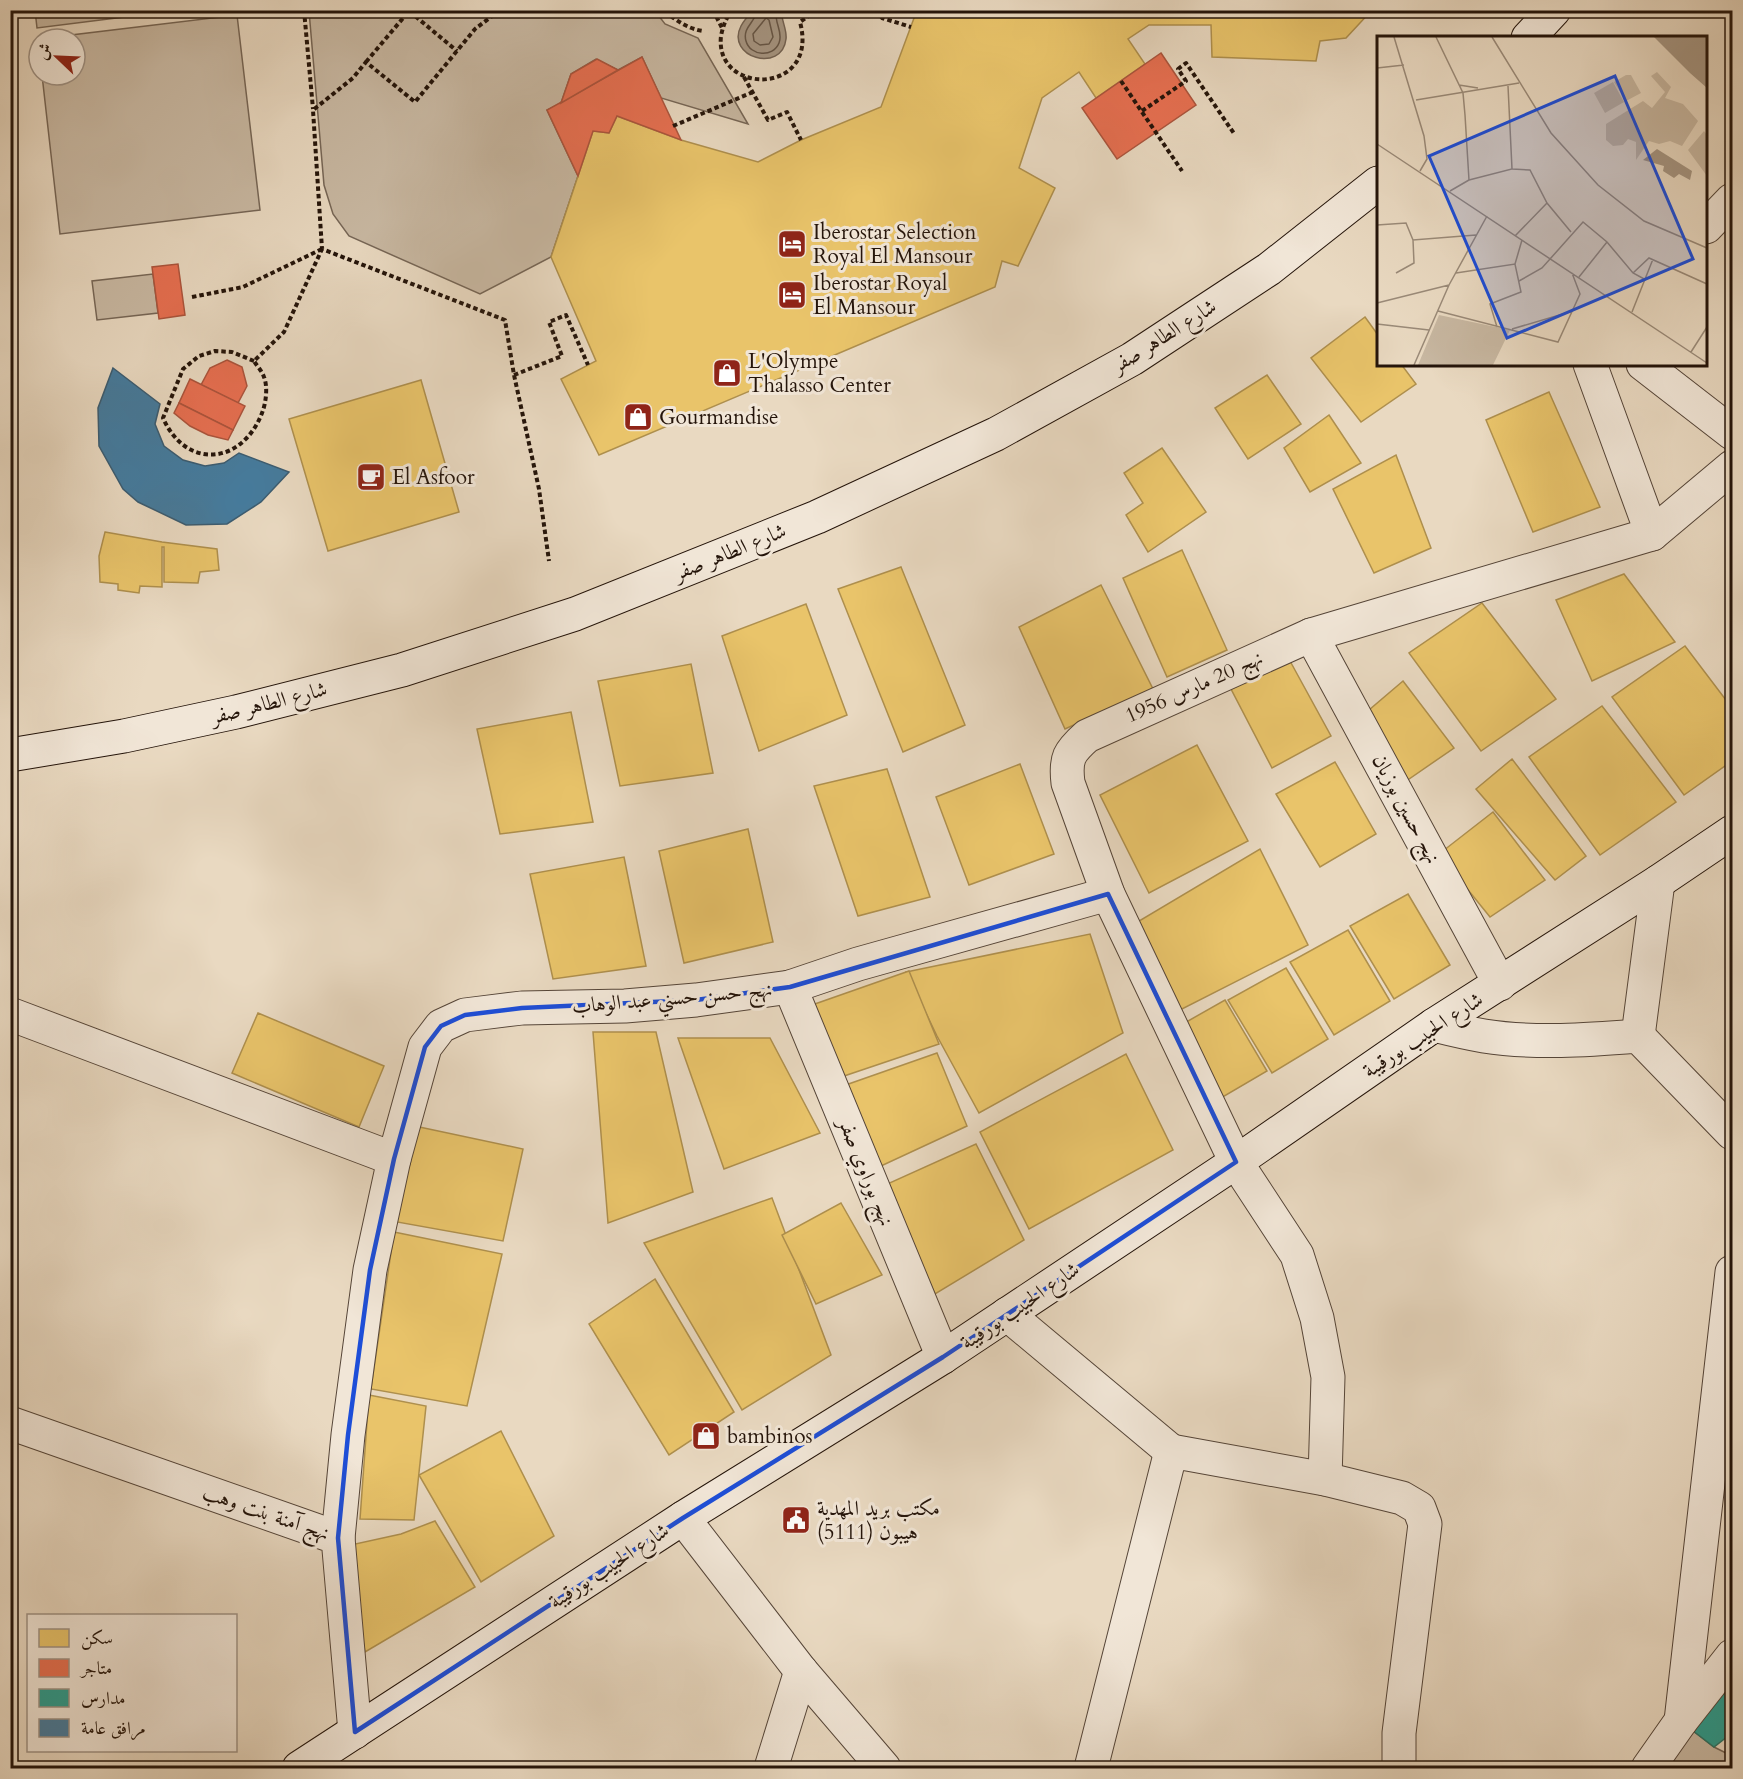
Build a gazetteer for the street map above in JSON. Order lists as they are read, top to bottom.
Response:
{
  "streets": {
    "street": [
      "شارع الطاهر صفر",
      "نهج 20 مارس 1956",
      "نهج حسين بوزيان",
      "نهج حسن حسني عبد الوهاب",
      "شارع الحبيب بورقيبة",
      "نهج بوراوي صفر",
      "نهج آمنة بنت وهب"
    ]
  },
  "crossings": [
    ["نهج 20 مارس 1956", "نهج حسين بوزيان"],
    ["نهج 20 مارس 1956", "نهج حسن حسني عبد الوهاب"],
    ["نهج 20 مارس 1956", "شارع الحبيب بورقيبة"],
    ["نهج حسين بوزيان", "شارع الحبيب بورقيبة"],
    ["نهج حسن حسني عبد الوهاب", "نهج بوراوي صفر"],
    ["نهج حسن حسني عبد الوهاب", "نهج آمنة بنت وهب"],
    ["شارع الحبيب بورقيبة", "نهج بوراوي صفر"],
    ["شارع الحبيب بورقيبة", "نهج آمنة بنت وهب"]
  ],
  "places": {
    "hotel": ["Iberostar Selection Royal El Mansour", "Iberostar Royal El Mansour"],
    "shop": ["L'Olympe Thalasso Center", "Gourmandise", "bambinos"],
    "cafe": ["El Asfoor"],
    "public building": ["مكتب بريد المهدية هيبون (5111)"]
  },
  "legend": [
    "سكن",
    "متاجر",
    "مدارس",
    "مرافق عامة"
  ],
  "north": "top left"
}
